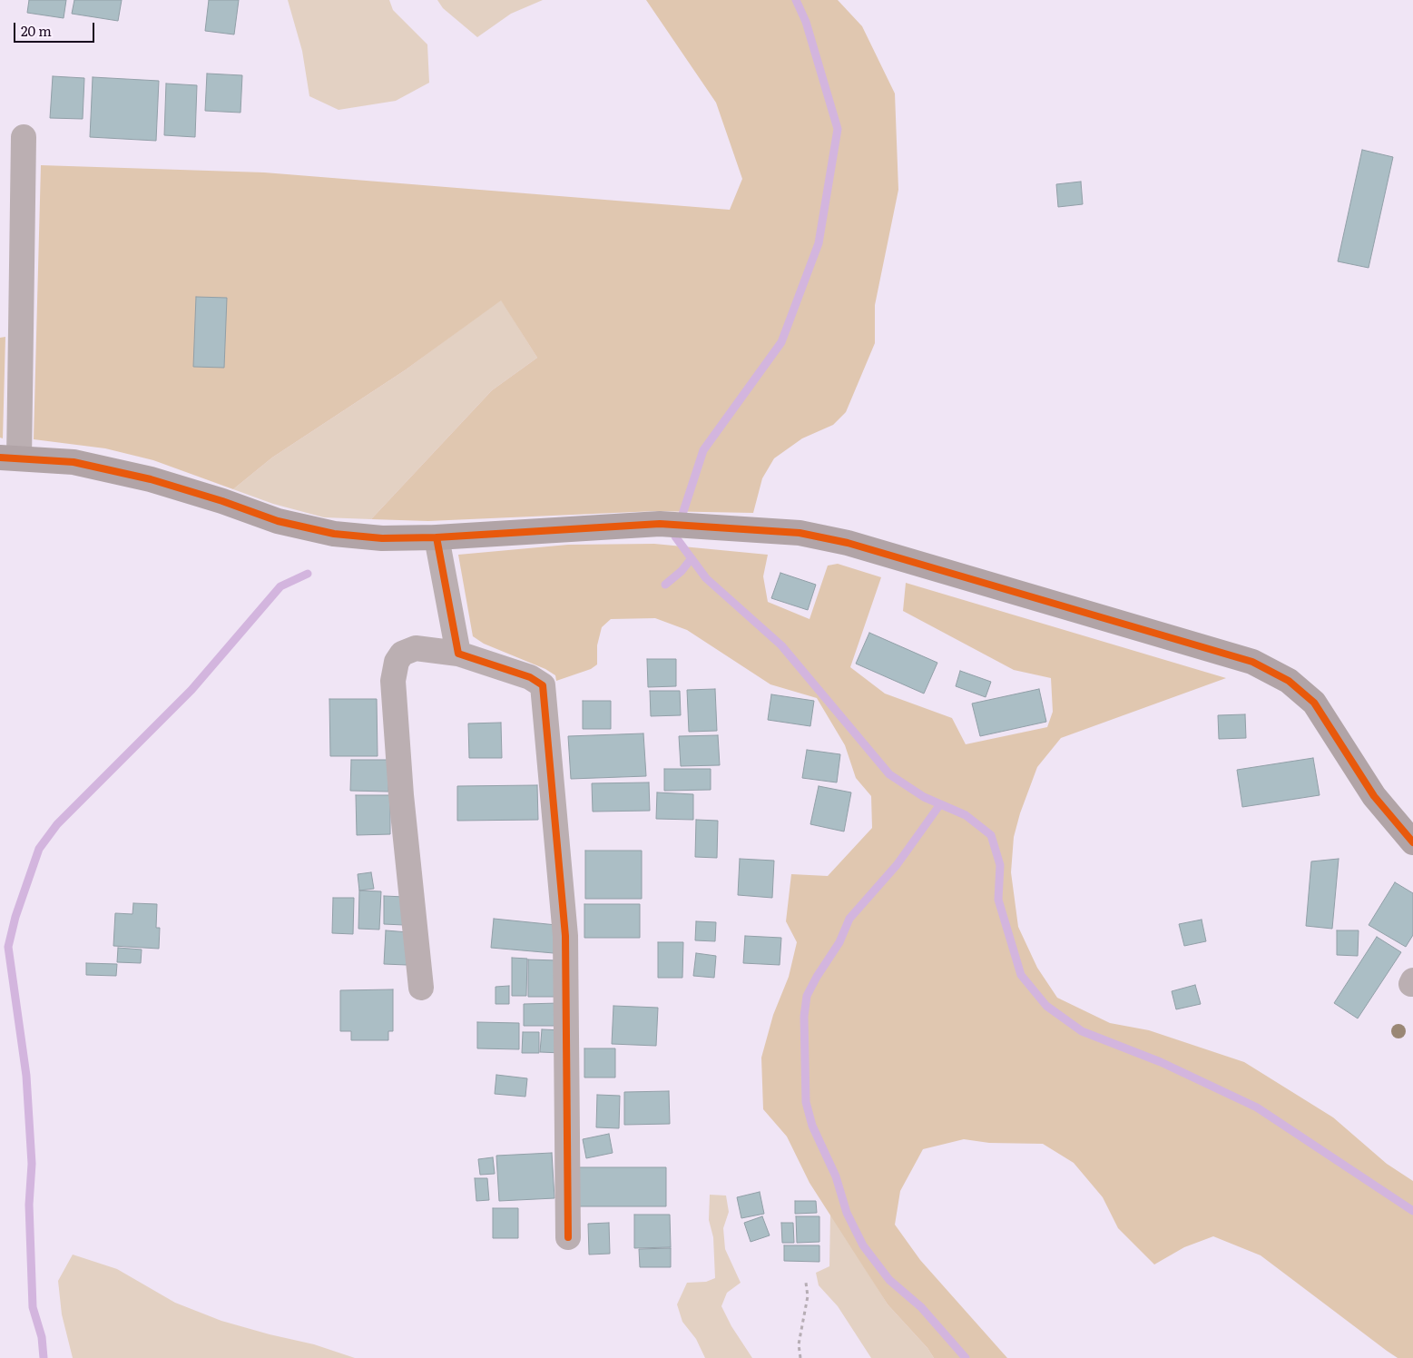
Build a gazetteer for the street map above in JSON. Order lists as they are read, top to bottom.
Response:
{
  "scale_bar": "20 m"
}
